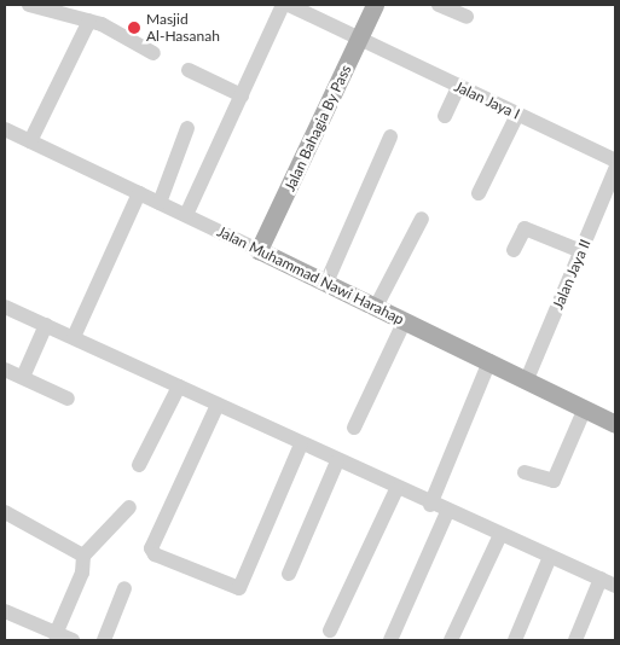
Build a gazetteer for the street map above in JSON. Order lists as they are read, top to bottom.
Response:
{
  "streets": {
    "main road": ["Jalan Bahagia By Pass", "Jalan Muhammad Nawi Harahap"],
    "street": ["Jalan Jaya I", "Jalan Jaya II"]
  },
  "crossings": [
    ["Jalan Jaya I", "Jalan Bahagia By Pass"],
    ["Jalan Bahagia By Pass", "Jalan Muhammad Nawi Harahap"],
    ["Jalan Jaya II", "Jalan Muhammad Nawi Harahap"]
  ],
  "places": ["Masjid Al-Hasanah"]
}
